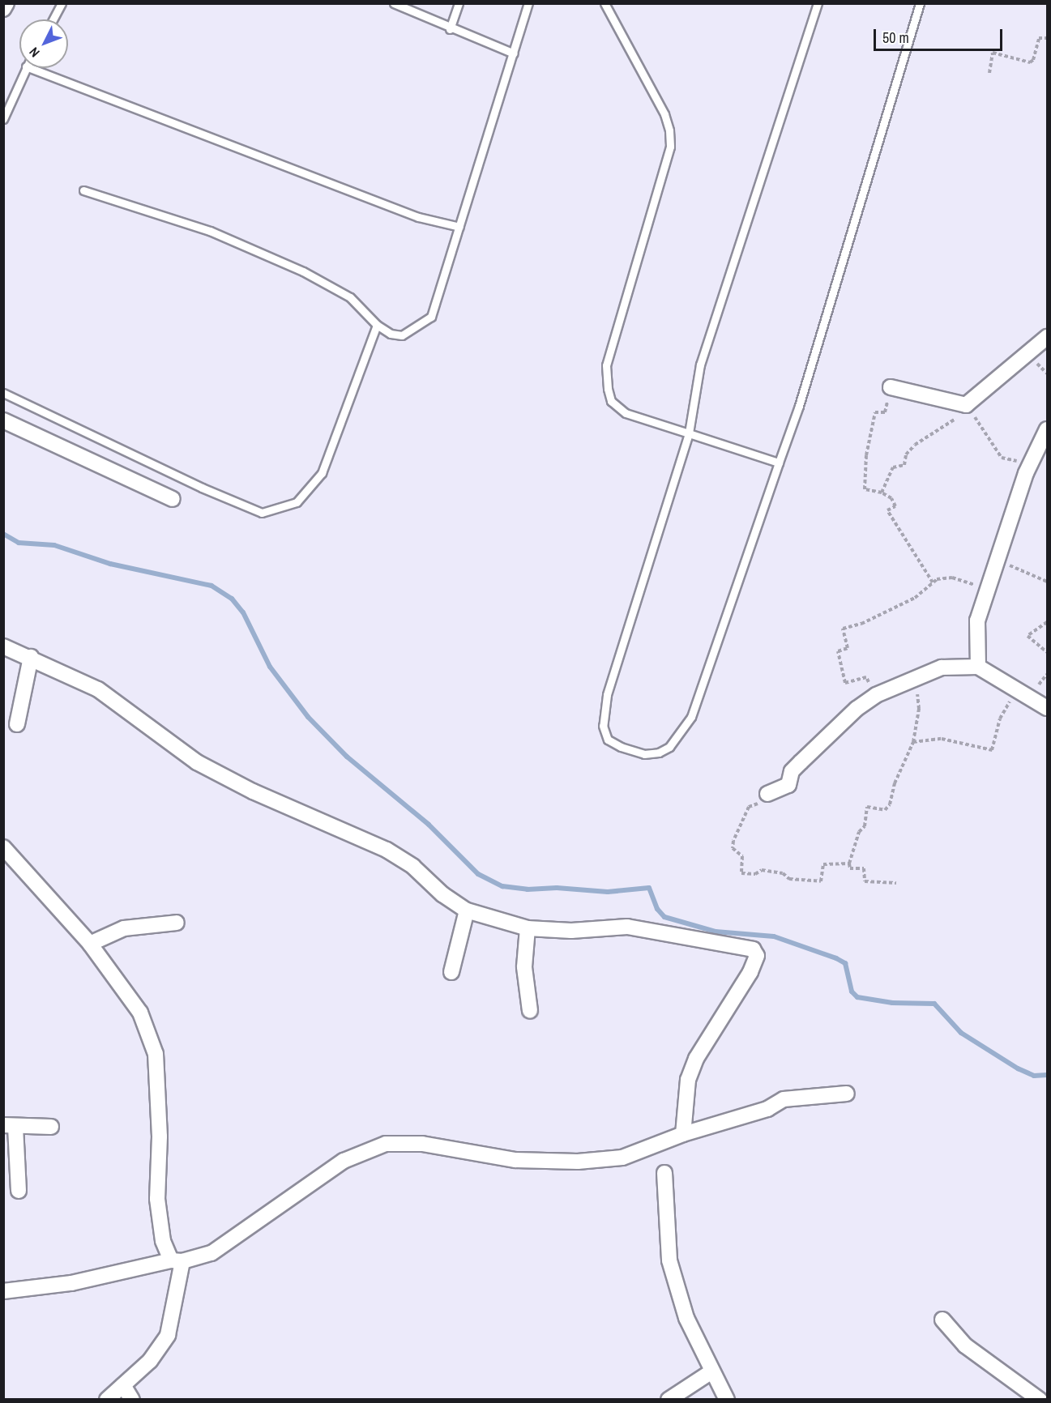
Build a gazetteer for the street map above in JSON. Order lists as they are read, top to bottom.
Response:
{
  "scale_bar": "50 m",
  "north": "bottom left"
}
